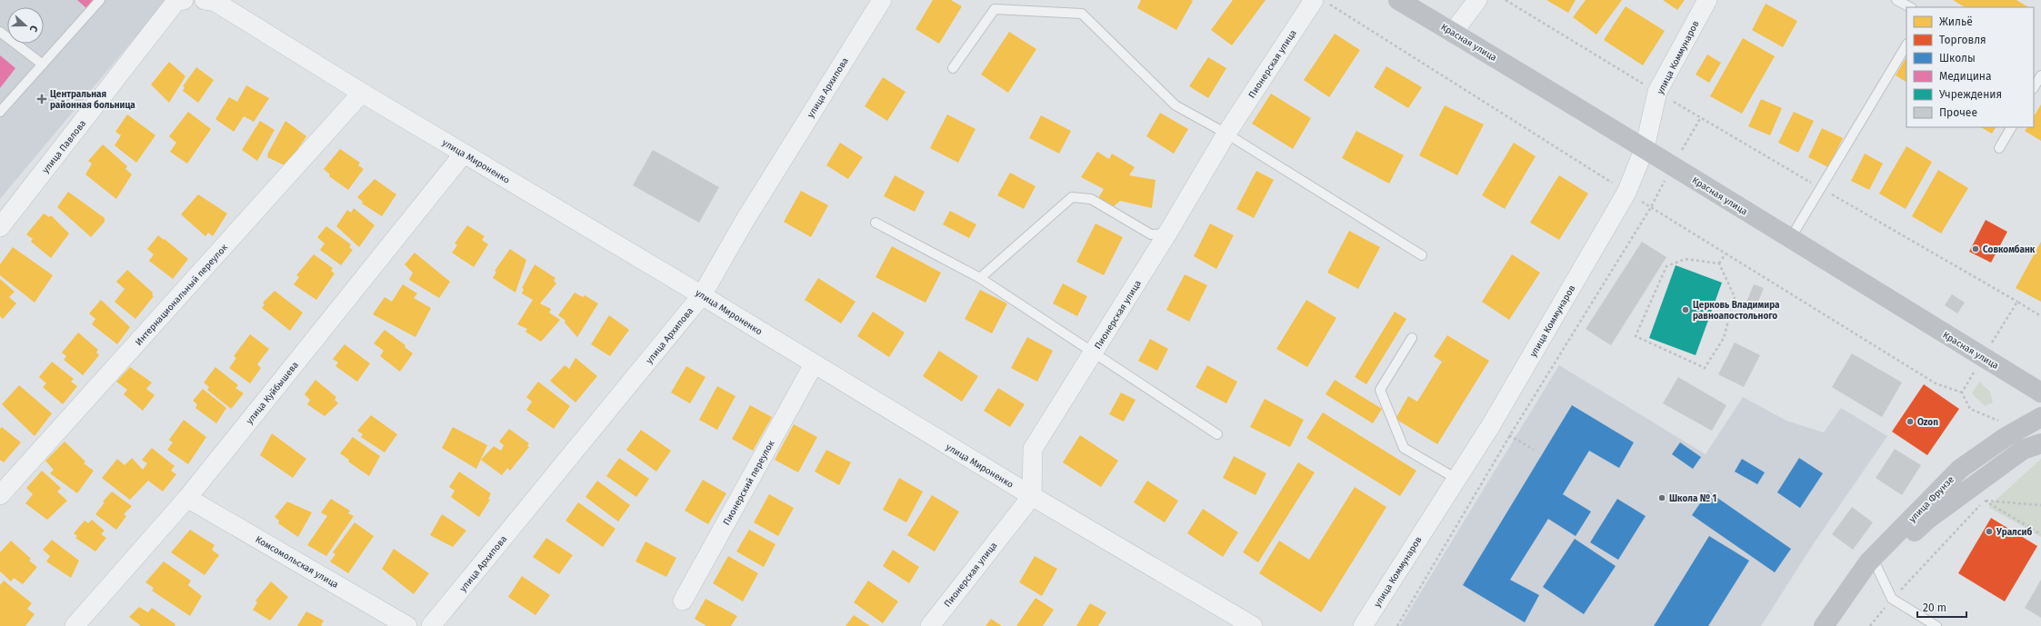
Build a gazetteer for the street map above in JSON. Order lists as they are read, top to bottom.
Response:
{
  "streets": {
    "main road": ["Красная улица", "улица Фрунзе"],
    "street": [
      "улица Коммунаров",
      "Пионерская улица",
      "улица Архипова",
      "улица Павлова",
      "улица Мироненко",
      "Интернациональный переулок",
      "улица Куйбышева",
      "Пионерский переулок",
      "Комсомольская улица"
    ]
  },
  "crossings": [
    ["Красная улица", "улица Коммунаров"],
    ["Пионерская улица", "улица Мироненко"],
    ["улица Архипова", "улица Мироненко"],
    ["улица Мироненко", "Интернациональный переулок"],
    ["улица Мироненко", "улица Куйбышева"],
    ["улица Мироненко", "Пионерский переулок"],
    ["улица Куйбышева", "Комсомольская улица"]
  ],
  "places": {
    "health": ["Центральная районная больница"],
    "other": [
      "Совкомбанк",
      "Церковь Владимира равноапостольного",
      "Ozon",
      "Школа № 1",
      "Уралсиб"
    ]
  },
  "legend": [
    "Жильё",
    "Торговля",
    "Школы",
    "Медицина",
    "Учреждения",
    "Прочее"
  ],
  "scale_bar": "20 m",
  "north": "right"
}
